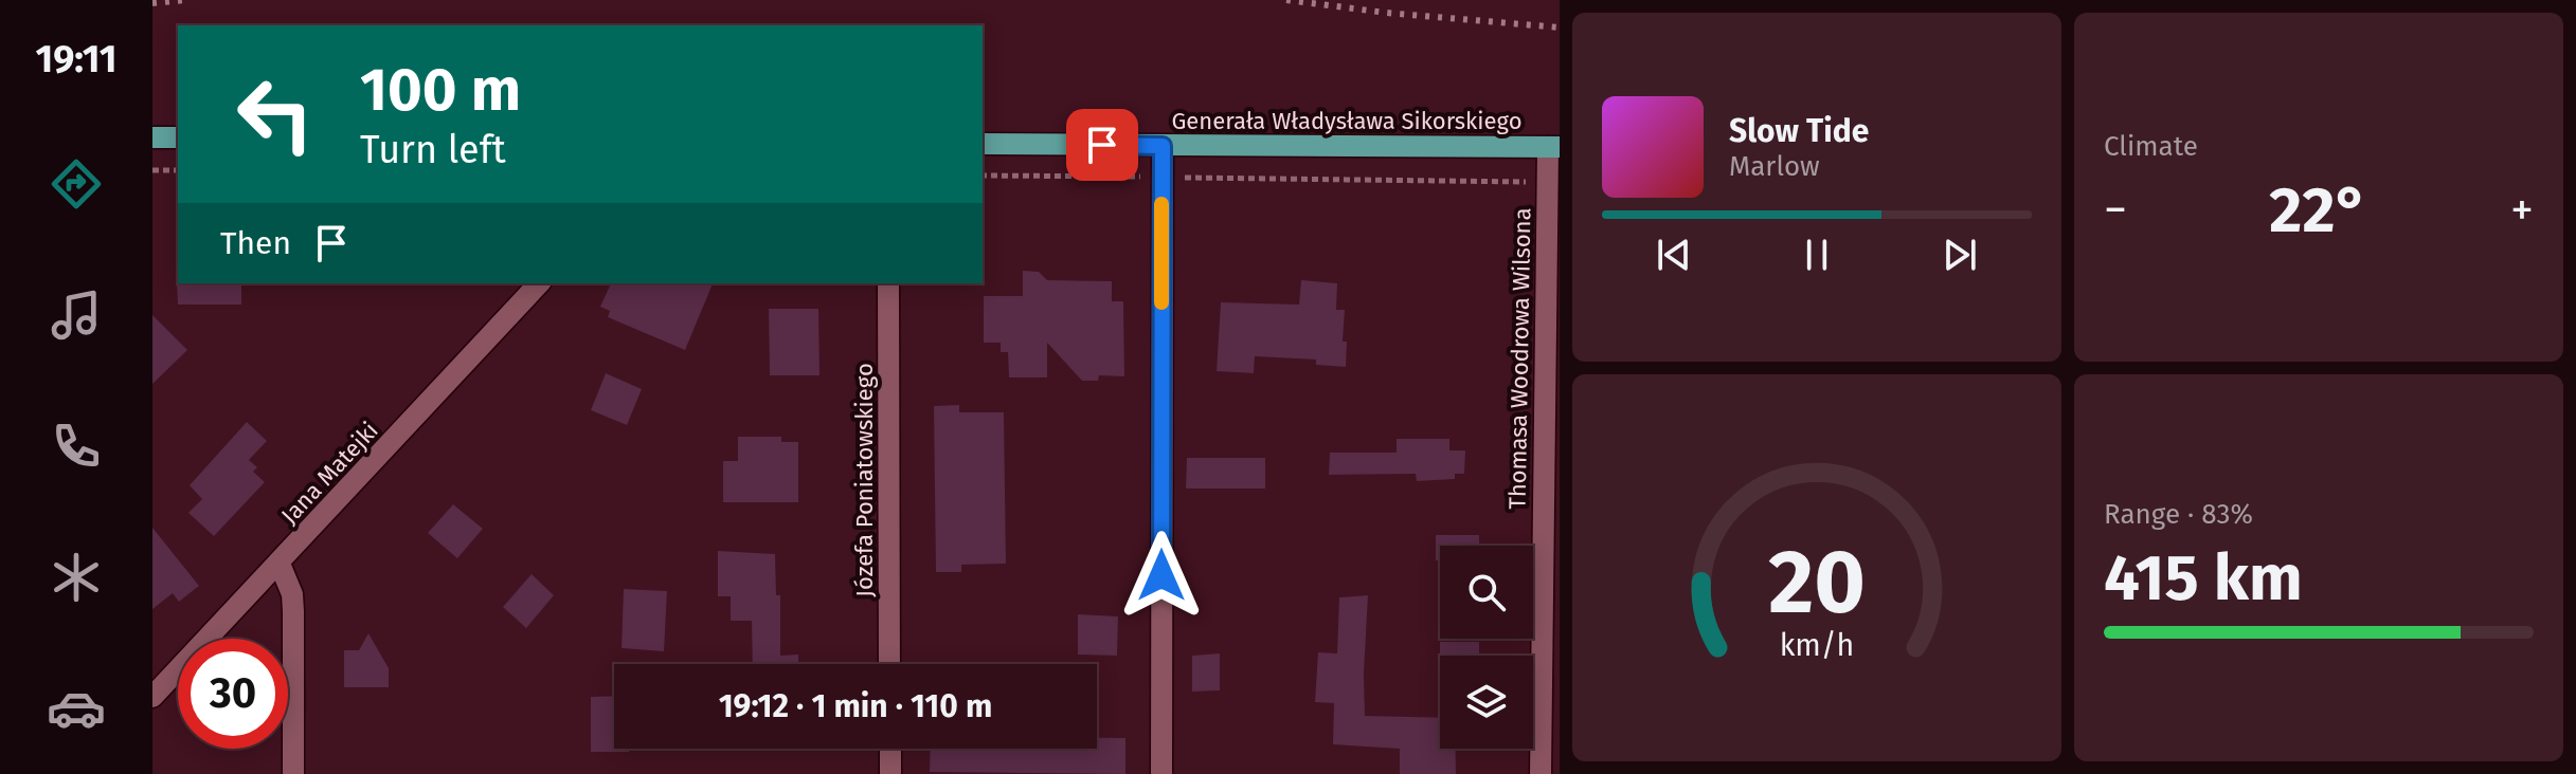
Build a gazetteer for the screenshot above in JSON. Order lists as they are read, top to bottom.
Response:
{
  "streets": {
    "main road": ["Generała Władysława Sikorskiego"],
    "street": ["Thomasa Woodrowa Wilsona", "Jana Matejki", "Józefa Poniatowskiego"]
  },
  "crossings": [
    ["Generała Władysława Sikorskiego", "Thomasa Woodrowa Wilsona"]
  ],
  "page": {
    "tabs": "19:11",
    "tile": [
      "Climate",
      ["Range · 83%", "415 km"]
    ],
    "turn": ["100 m", "Turn left"],
    "song": ["Slow Tide", "Marlow"],
    "heat": ["−", "22°", "+"],
    "then": "Then",
    "limit": "30",
    "trip": "19:12 · 1 min · 110 m",
    "gauge": ["20", "km/h"]
  }
}
